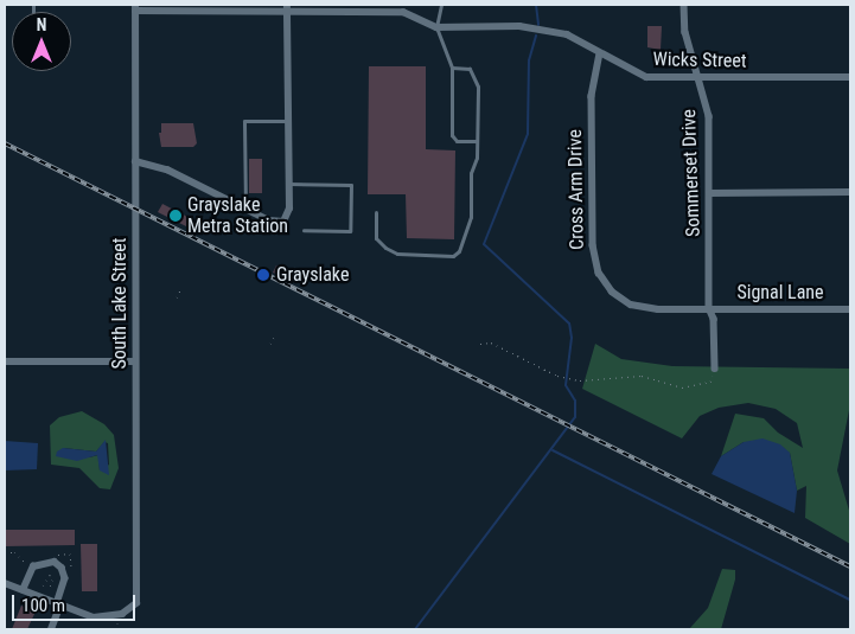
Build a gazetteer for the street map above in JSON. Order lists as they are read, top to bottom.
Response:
{
  "streets": {
    "street": [
      "Wicks Street",
      "Sommerset Drive",
      "Cross Arm Drive",
      "Signal Lane",
      "South Lake Street"
    ]
  },
  "crossings": [
    ["Wicks Street", "Sommerset Drive"],
    ["Wicks Street", "Cross Arm Drive"],
    ["Wicks Street", "South Lake Street"],
    ["Sommerset Drive", "Cross Arm Drive"],
    ["Sommerset Drive", "Signal Lane"],
    ["Cross Arm Drive", "Signal Lane"]
  ],
  "places": ["Grayslake Metra Station", "Grayslake"],
  "scale_bar": "100 m",
  "north": "top"
}
